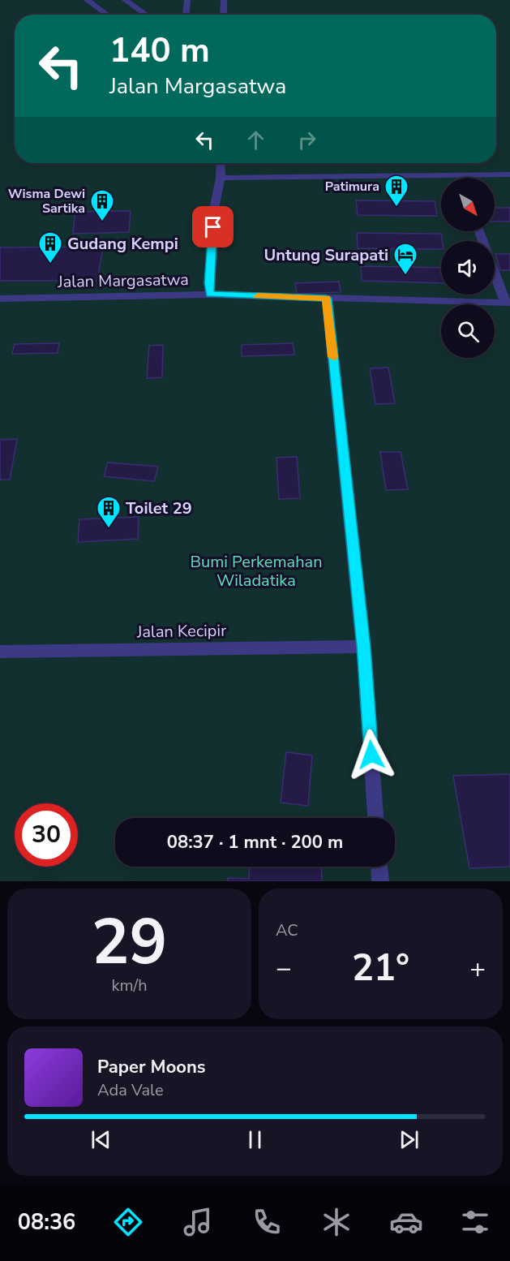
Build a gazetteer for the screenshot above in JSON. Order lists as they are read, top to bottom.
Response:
{
  "streets": {
    "street": ["Jalan Margasatwa", "Jalan Kecipir"]
  },
  "parks": ["Bumi Perkemahan Wiladatika"],
  "places": {
    "building": [
      "Patimura",
      "Wisma Dewi Sartika",
      "Gudang Kempi",
      "Toilet 29"
    ],
    "hotel": ["Untung Surapati"]
  },
  "north": "bottom right",
  "page": {
    "turn": ["140 m", "Jalan Margasatwa"],
    "limit": "30",
    "trip": "08:37 · 1 mnt · 200 m",
    "tile": [
      ["29", "km/h"],
      "AC"
    ],
    "heat": ["−", "21°", "+"],
    "song": ["Paper Moons", "Ada Vale"],
    "tabs": "08:36"
  }
}
